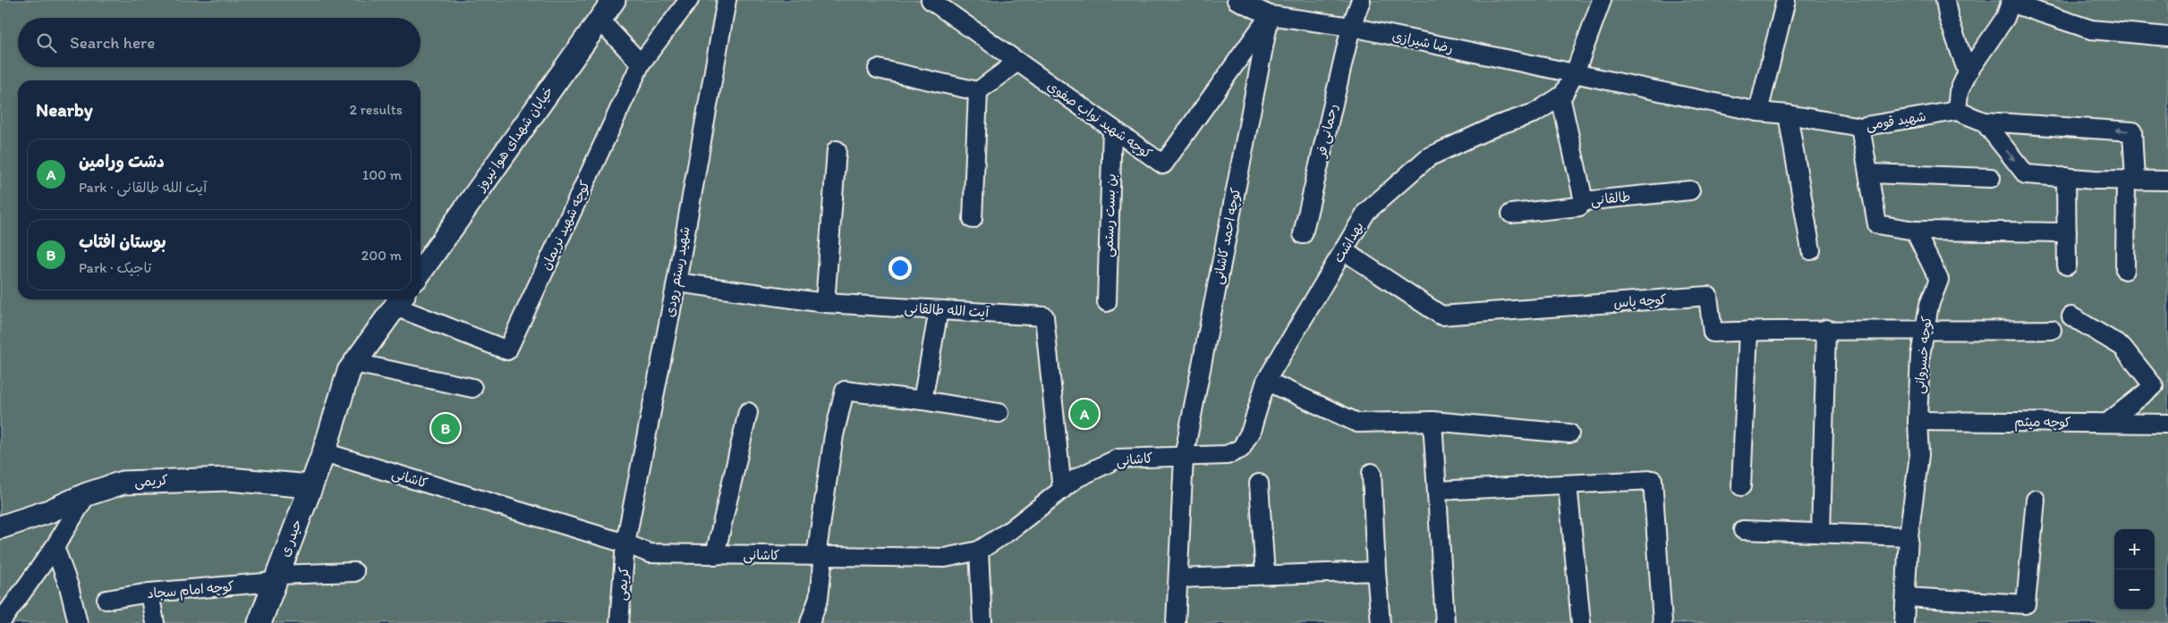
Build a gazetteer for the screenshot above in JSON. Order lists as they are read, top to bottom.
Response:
{
  "streets": {
    "main road": ["خیابان شهدای هوا نیروز", "کریمی", "حیدر ی"],
    "street": [
      "رضا شیرازی",
      "کوچه شهید نواب صفوی",
      "شهید قومی",
      "رحمانی فر",
      "طالقانی",
      "بن بست رستمی",
      "کوچه شهید نریمان",
      "کوچه احمد کاشانی",
      "بهداشت",
      "شهید رستم رودی",
      "کوچه یاس",
      "آیت الله طالقانی",
      "کوچه خسروانی",
      "کوچه میثم",
      "کاشانی",
      "کوچه امام سجاد"
    ]
  },
  "crossings": [
    ["رضا شیرازی", "کوچه شهید نواب صفوی"],
    ["رضا شیرازی", "شهید قومی"],
    ["رضا شیرازی", "رحمانی فر"],
    ["رضا شیرازی", "کوچه احمد کاشانی"],
    ["رضا شیرازی", "بهداشت"],
    ["کوچه شهید نواب صفوی", "بن بست رستمی"],
    ["کوچه شهید نواب صفوی", "کوچه احمد کاشانی"],
    ["شهید قومی", "بهداشت"],
    ["طالقانی", "بهداشت"],
    ["کوچه احمد کاشانی", "بهداشت"],
    ["کوچه احمد کاشانی", "کاشانی"],
    ["بهداشت", "کوچه یاس"],
    ["بهداشت", "کاشانی"],
    ["شهید رستم رودی", "آیت الله طالقانی"],
    ["شهید رستم رودی", "کاشانی"],
    ["شهید رستم رودی", "کریمی"],
    ["کوچه یاس", "کوچه خسروانی"],
    ["آیت الله طالقانی", "کاشانی"],
    ["کوچه خسروانی", "کوچه میثم"],
    ["کاشانی", "کریمی"],
    ["کاشانی", "حیدر ی"],
    ["کریمی", "حیدر ی"],
    ["حیدر ی", "کوچه امام سجاد"]
  ],
  "page": {
    "search": "Search here",
    "heading": ["Nearby", "2 results"],
    "list": [
      {
        "mark": "A",
        "name": "دشت ورامین",
        "note": "Park · آیت الله طالقانی",
        "value": "100 m"
      },
      {
        "mark": "B",
        "name": "بوستان افتاب",
        "note": "Park · تاجیک",
        "value": "200 m"
      }
    ],
    "pins": ["A", "B"],
    "map_buttons": ["+", "−"]
  }
}
